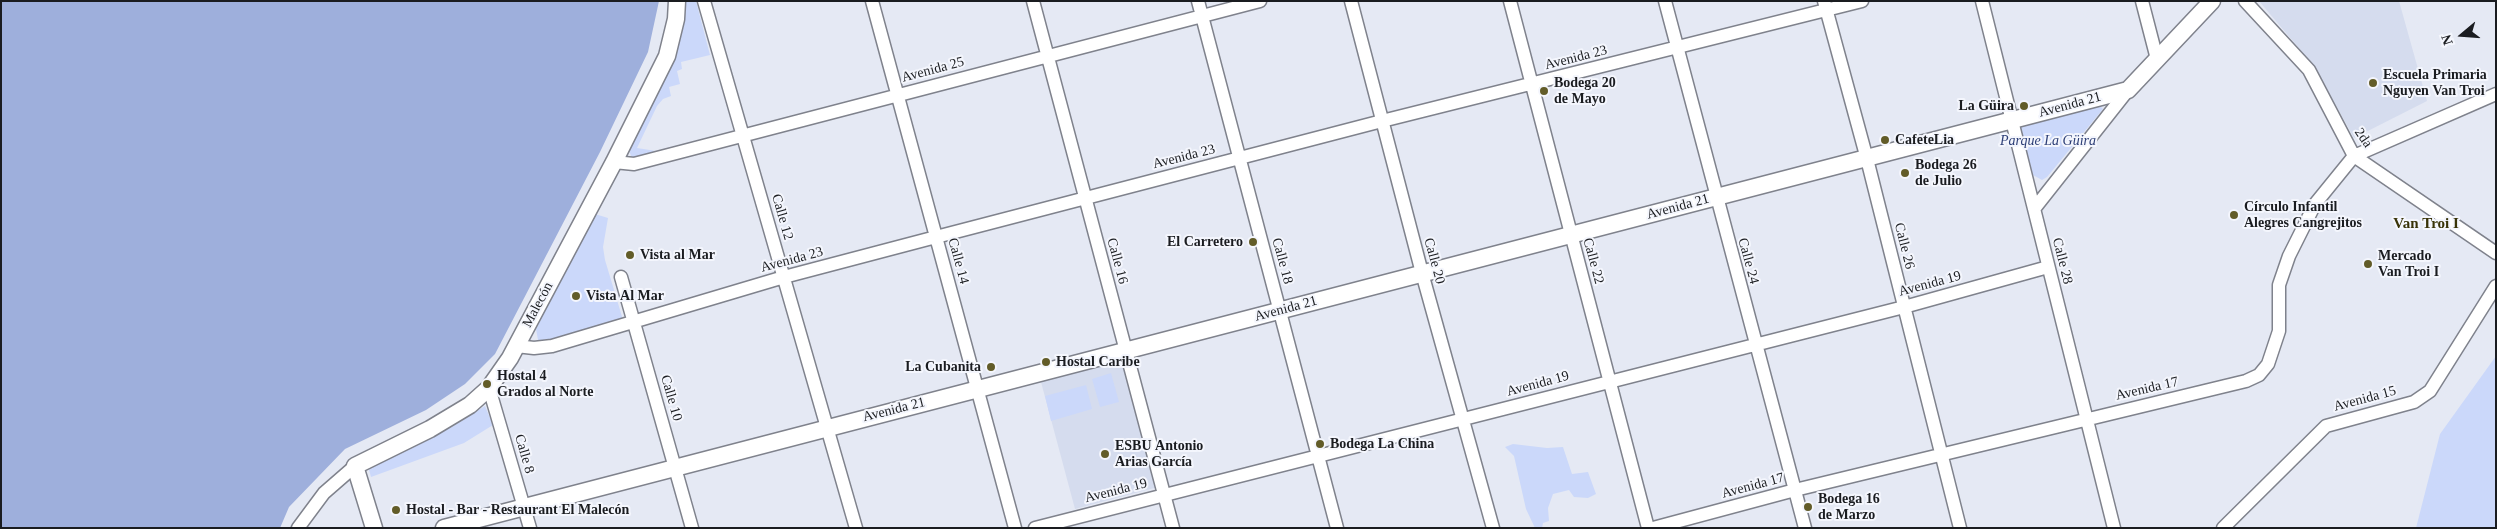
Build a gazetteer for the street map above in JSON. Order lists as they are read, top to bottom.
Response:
{
  "streets": {
    "main road": ["Avenida 21", "Malecón"],
    "street": [
      "Avenida 23",
      "Avenida 25",
      "2da",
      "Calle 12",
      "Calle 26",
      "Calle 14",
      "Calle 16",
      "Calle 18",
      "Calle 20",
      "Calle 22",
      "Calle 24",
      "Calle 28",
      "Avenida 19",
      "Avenida 17",
      "Calle 10",
      "Avenida 15",
      "Calle 8"
    ]
  },
  "crossings": [
    ["Avenida 23", "Calle 12"],
    ["Avenida 23", "Calle 26"],
    ["Avenida 23", "Calle 14"],
    ["Avenida 23", "Calle 16"],
    ["Avenida 23", "Calle 18"],
    ["Avenida 23", "Calle 20"],
    ["Avenida 23", "Calle 22"],
    ["Avenida 23", "Calle 24"],
    ["Avenida 23", "Malecón"],
    ["Avenida 23", "Calle 10"],
    ["Avenida 25", "Calle 12"],
    ["Avenida 25", "Calle 14"],
    ["Avenida 25", "Calle 16"],
    ["Avenida 25", "Calle 18"],
    ["Avenida 25", "Malecón"],
    ["Avenida 21", "Calle 12"],
    ["Avenida 21", "Calle 26"],
    ["Avenida 21", "Calle 14"],
    ["Avenida 21", "Calle 16"],
    ["Avenida 21", "Calle 18"],
    ["Avenida 21", "Calle 20"],
    ["Avenida 21", "Calle 22"],
    ["Avenida 21", "Calle 24"],
    ["Avenida 21", "Calle 28"],
    ["Avenida 21", "Calle 10"],
    ["Avenida 21", "Calle 8"],
    ["2da", "Avenida 17"],
    ["Calle 26", "Avenida 19"],
    ["Calle 26", "Avenida 17"],
    ["Calle 16", "Avenida 19"],
    ["Calle 18", "Avenida 19"],
    ["Calle 20", "Avenida 19"],
    ["Calle 22", "Avenida 19"],
    ["Calle 24", "Avenida 19"],
    ["Calle 24", "Avenida 17"],
    ["Calle 28", "Avenida 19"],
    ["Calle 28", "Avenida 17"],
    ["Malecón", "Calle 8"]
  ],
  "districts": ["Van Troi I"],
  "parks": ["Parque La Güira"],
  "places": [
    "Escuela Primaria Nguyen Van Troi",
    "Bodega 20 de Mayo",
    "La Güira",
    "CafeteLia",
    "Bodega 26 de Julio",
    "Círculo Infantil Alegres Cangrejitos",
    "El Carretero",
    "Vista al Mar",
    "Mercado Van Troi I",
    "Vista Al Mar",
    "Hostal Caribe",
    "La Cubanita",
    "Hostal 4 Grados al Norte",
    "Bodega La China",
    "ESBU Antonio Arias García",
    "Bodega 16 de Marzo",
    "Hostal - Bar - Restaurant El Malecón"
  ],
  "north": "left"
}
